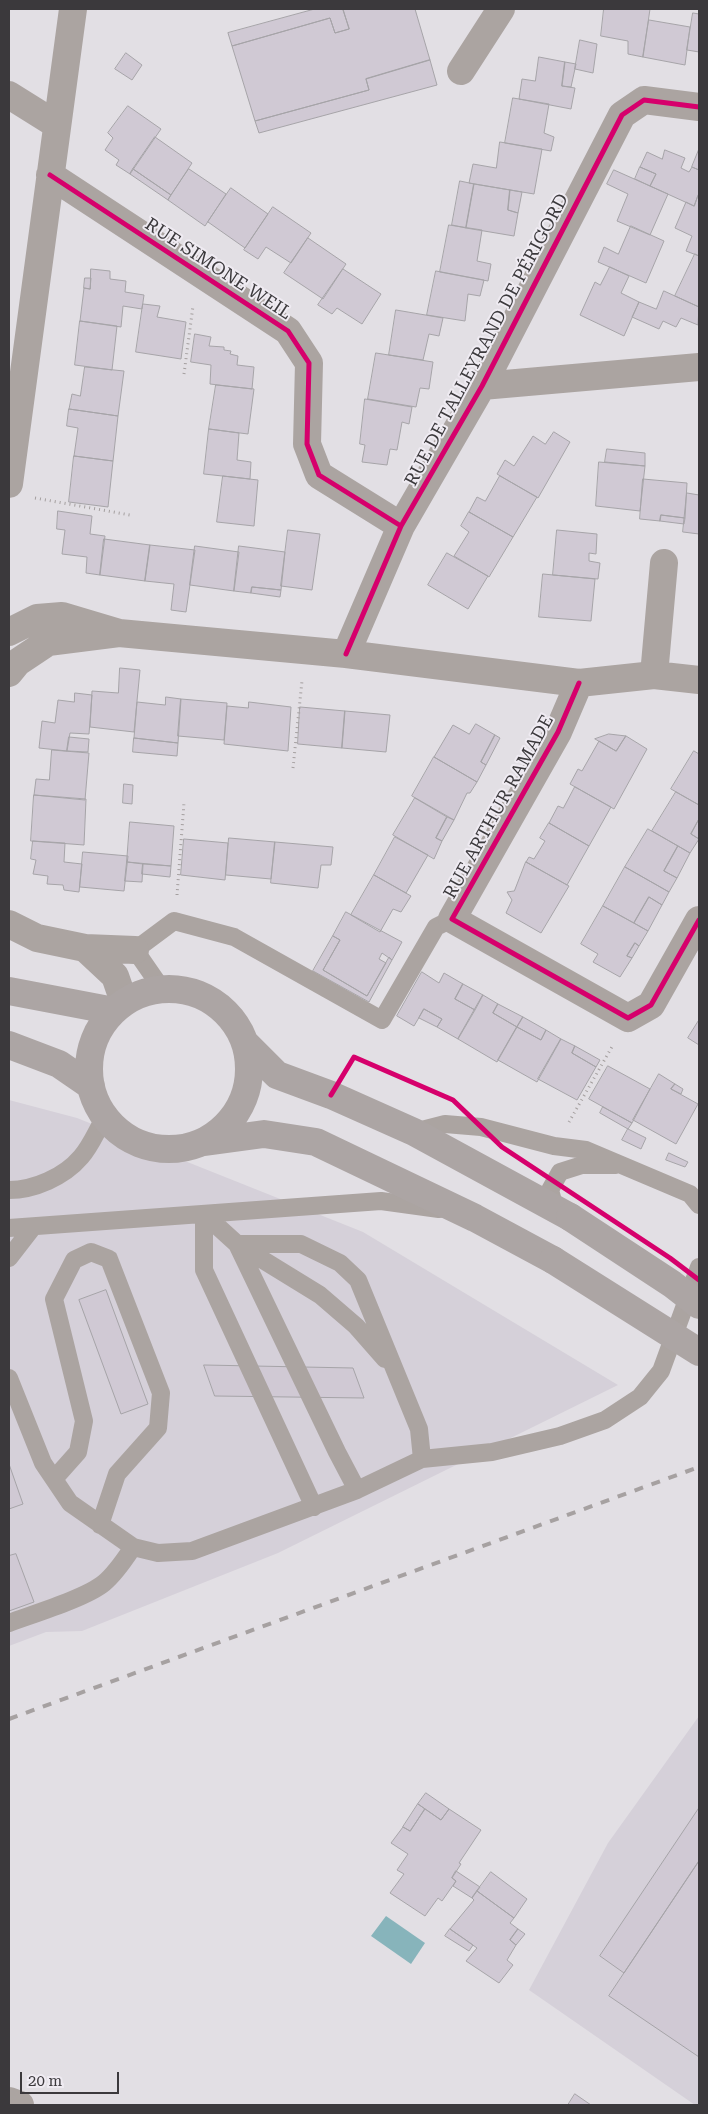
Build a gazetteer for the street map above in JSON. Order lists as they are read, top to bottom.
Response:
{
  "streets": {
    "street": ["RUE SIMONE WEIL", "RUE DE TALLEYRAND DE PÉRIGORD", "RUE ARTHUR RAMADE"]
  },
  "crossings": [
    ["RUE SIMONE WEIL", "RUE DE TALLEYRAND DE PÉRIGORD"]
  ],
  "scale_bar": "20 m"
}
